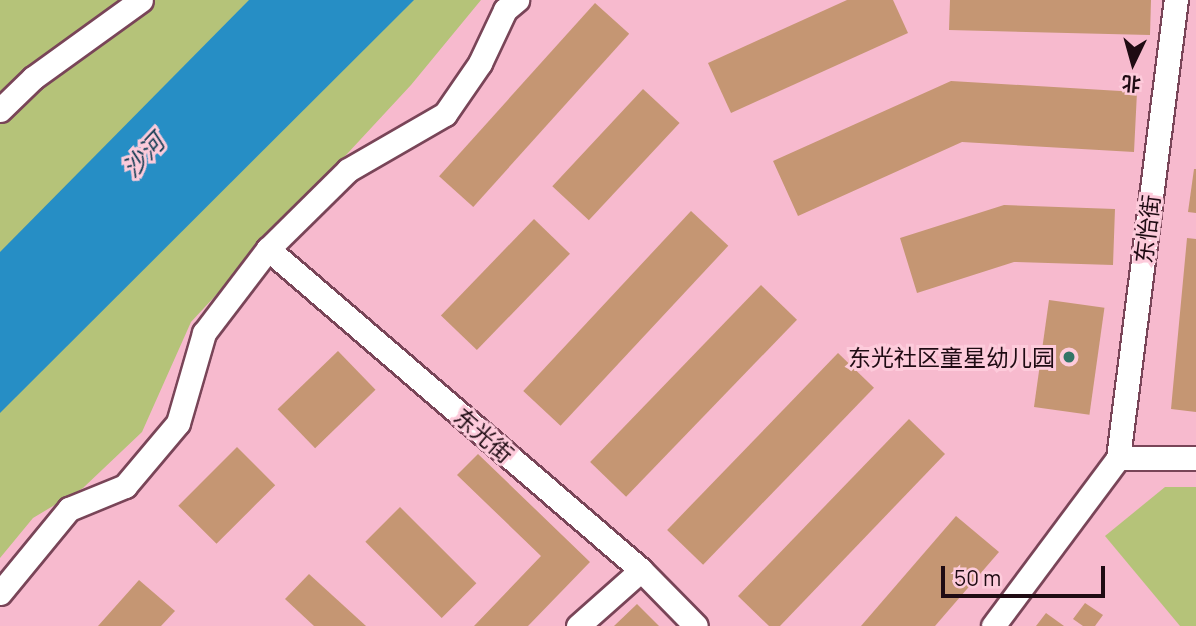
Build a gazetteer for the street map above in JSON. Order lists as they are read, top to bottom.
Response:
{
  "streets": {
    "street": ["东怡街", "东光街"]
  },
  "water": ["沙河"],
  "places": ["东光社区童星幼儿园"],
  "scale_bar": "50 m",
  "north": "bottom"
}
